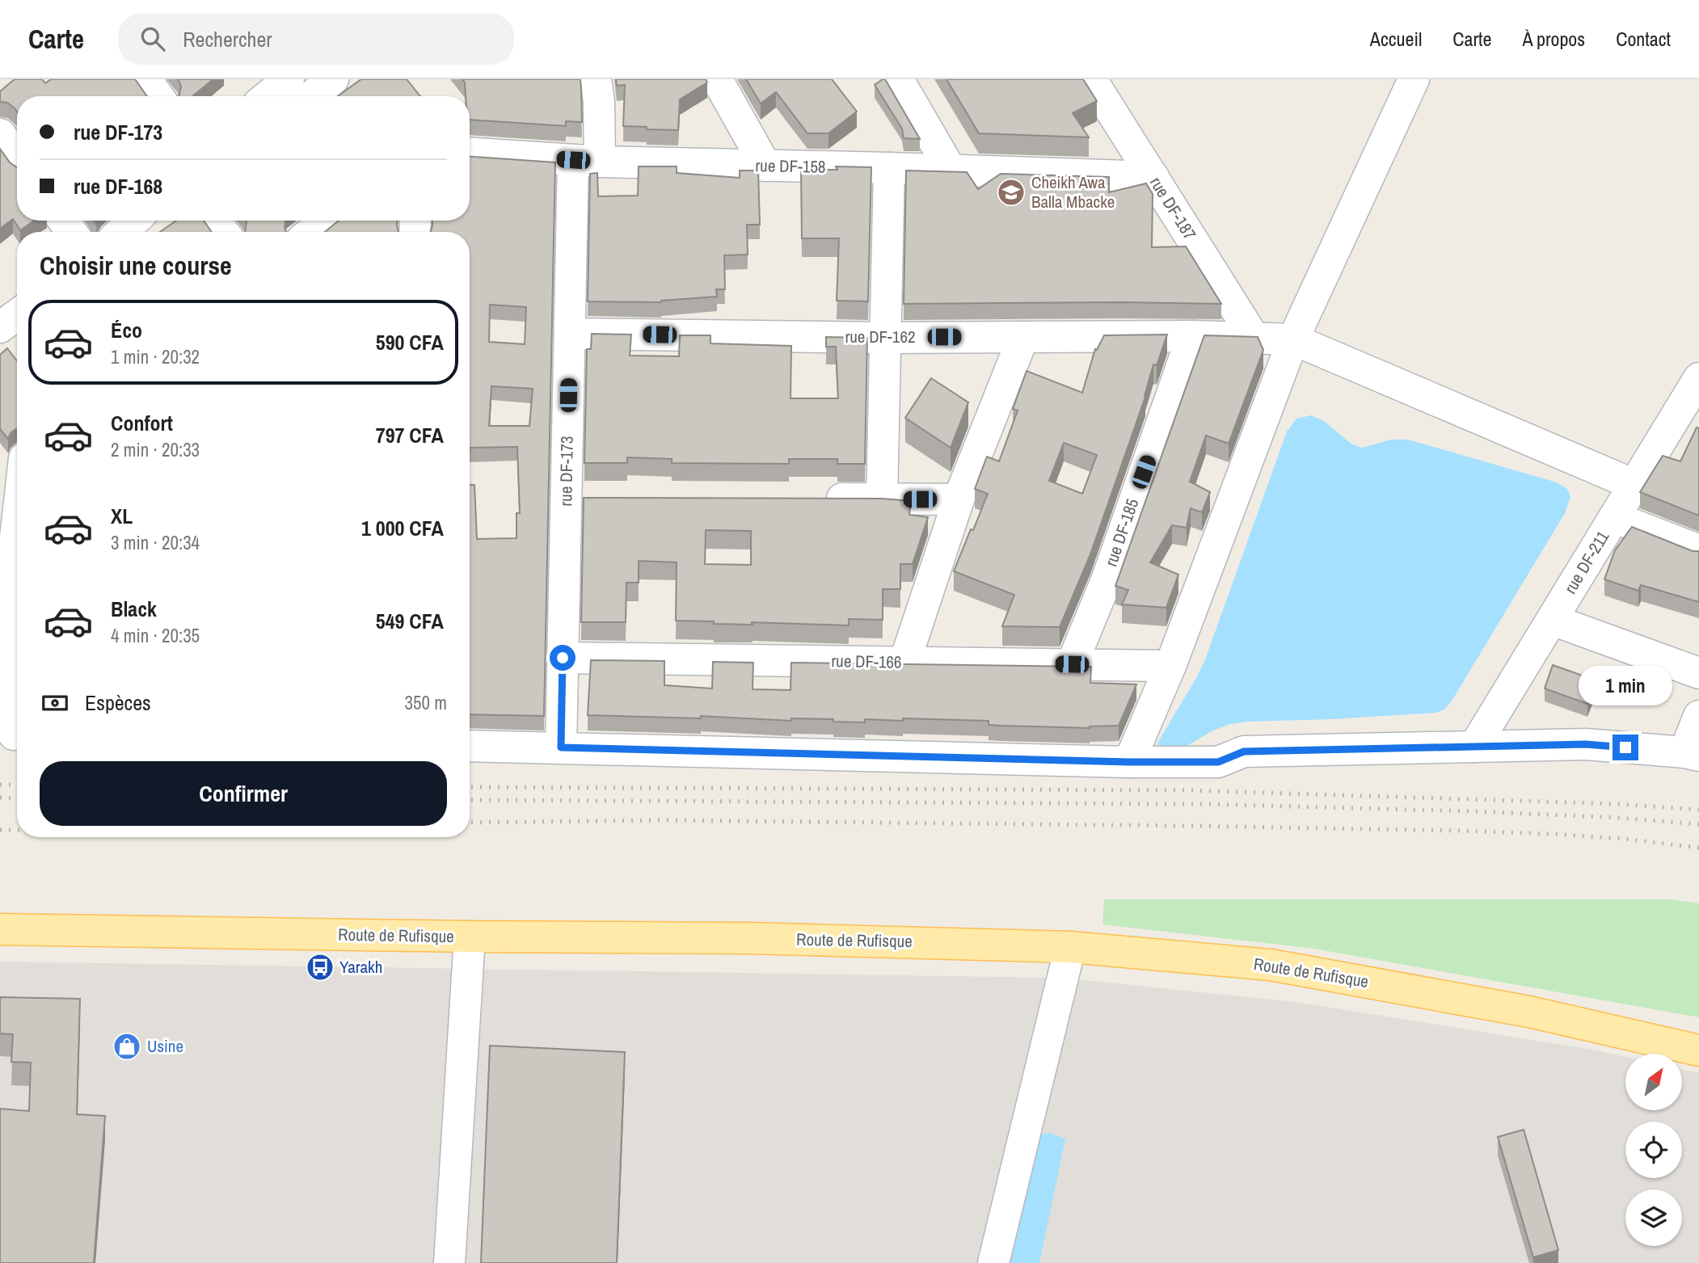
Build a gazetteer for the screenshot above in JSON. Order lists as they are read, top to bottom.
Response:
{
  "streets": {
    "main road": ["Route de Rufisque"],
    "street": [
      "rue DF-158",
      "rue DF-187",
      "rue DF-162",
      "rue DF-173",
      "rue DF-185",
      "rue DF-211",
      "rue DF-166"
    ]
  },
  "crossings": [
    ["rue DF-158", "rue DF-187"],
    ["rue DF-158", "rue DF-173"],
    ["rue DF-187", "rue DF-162"],
    ["rue DF-162", "rue DF-173"],
    ["rue DF-162", "rue DF-185"],
    ["rue DF-173", "rue DF-166"],
    ["rue DF-185", "rue DF-166"]
  ],
  "places": {
    "school or university": ["Cheikh Awa Balla Mbacke"],
    "bus stop": ["Yarakh"],
    "shop": ["Usine"]
  },
  "north": "top right",
  "page": {
    "header": "Carte",
    "search": "Rechercher",
    "nav": [
      "Accueil",
      "Carte",
      "À propos",
      "Contact"
    ],
    "banner": ["rue DF-173", "rue DF-168"],
    "heading": "Choisir une course",
    "list": [
      {
        "name": "Éco",
        "note": "1 min · 20:32",
        "value": "590 CFA"
      },
      {
        "name": "Confort",
        "note": "2 min · 20:33",
        "value": "797 CFA"
      },
      {
        "name": "XL",
        "note": "3 min · 20:34",
        "value": "1 000 CFA"
      },
      {
        "name": "Black",
        "note": "4 min · 20:35",
        "value": "549 CFA"
      }
    ],
    "bubble": "1 min",
    "pay": ["Espèces", "350 m"],
    "buttons": "Confirmer"
  }
}
